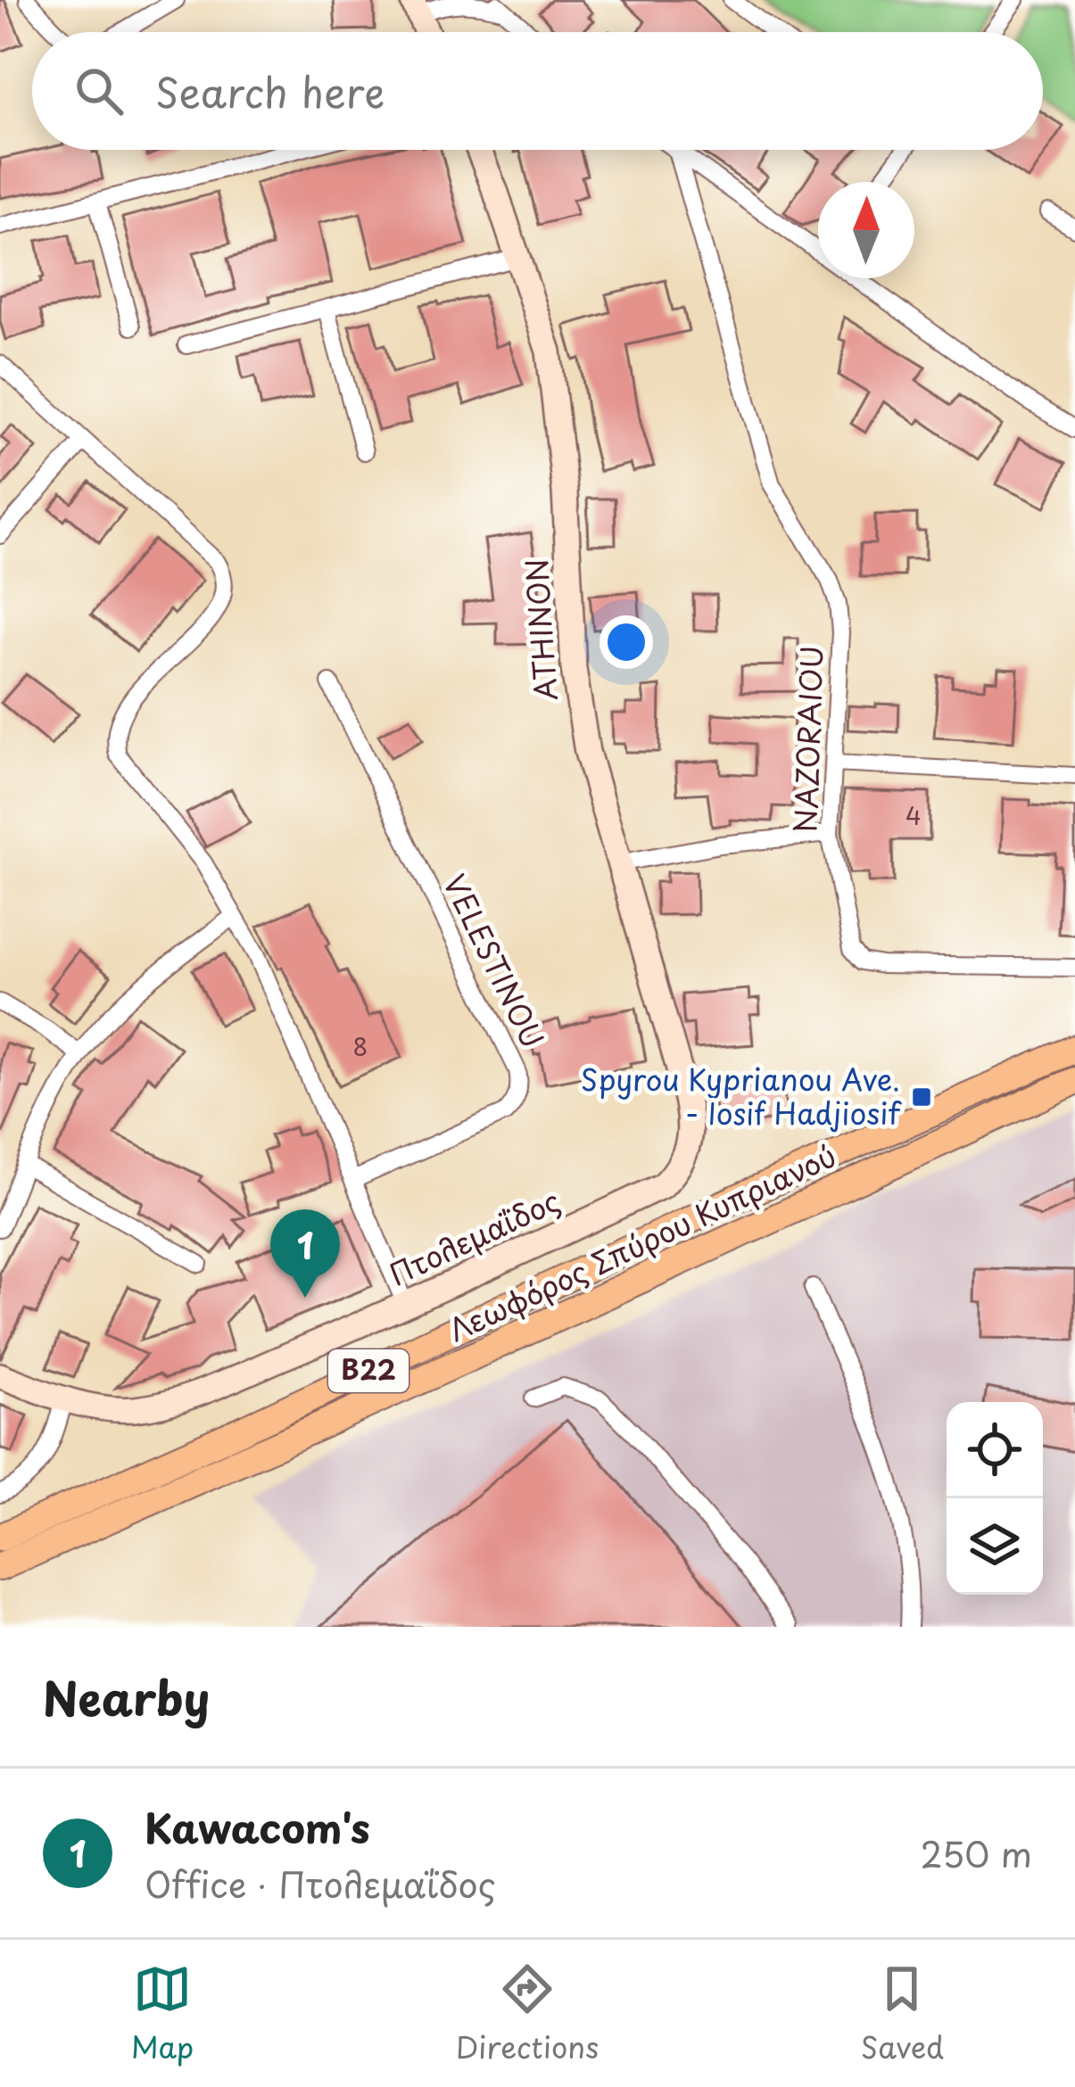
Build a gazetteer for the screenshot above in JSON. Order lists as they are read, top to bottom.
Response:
{
  "streets": {
    "main road": ["Λεωφόρος Σπύρου Κυπριανού", "B22"],
    "street": [
      "ATHINON",
      "NAZORAIOU",
      "VELESTINOU",
      "Πτολεμαΐδος"
    ]
  },
  "crossings": [
    ["ATHINON", "Πτολεμαΐδος"]
  ],
  "places": {
    "transit": ["Spyrou Kyprianou Ave. - Iosif Hadjiosif"]
  },
  "house_numbers": ["4", "8"],
  "north": "top",
  "page": {
    "search": "Search here",
    "pins": "1",
    "heading": "Nearby",
    "list": [
      {
        "mark": "1",
        "name": "Kawacom's",
        "note": "Office · Πτολεμαΐδος",
        "value": "250 m"
      }
    ],
    "nav": ["Map", "Directions", "Saved"]
  }
}
